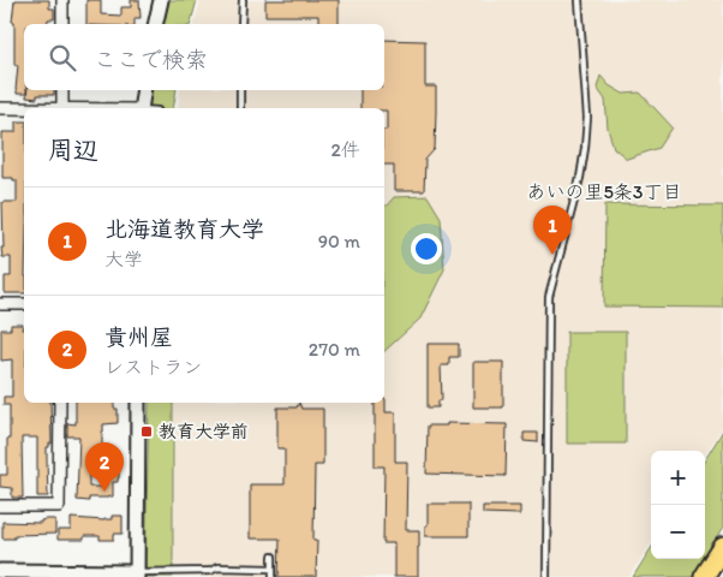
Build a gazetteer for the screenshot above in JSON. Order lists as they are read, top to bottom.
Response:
{
  "districts": ["あいの里5条3丁目"],
  "places": {
    "transit": ["教育大学前"]
  },
  "page": {
    "search": "ここで検索",
    "heading": ["周辺", "2件"],
    "list": [
      {
        "mark": "1",
        "name": "北海道教育大学",
        "note": "大学",
        "value": "90 m"
      },
      {
        "mark": "2",
        "name": "貴州屋",
        "note": "レストラン",
        "value": "270 m"
      }
    ],
    "pins": ["1", "2"],
    "map_buttons": ["+", "−"]
  }
}
